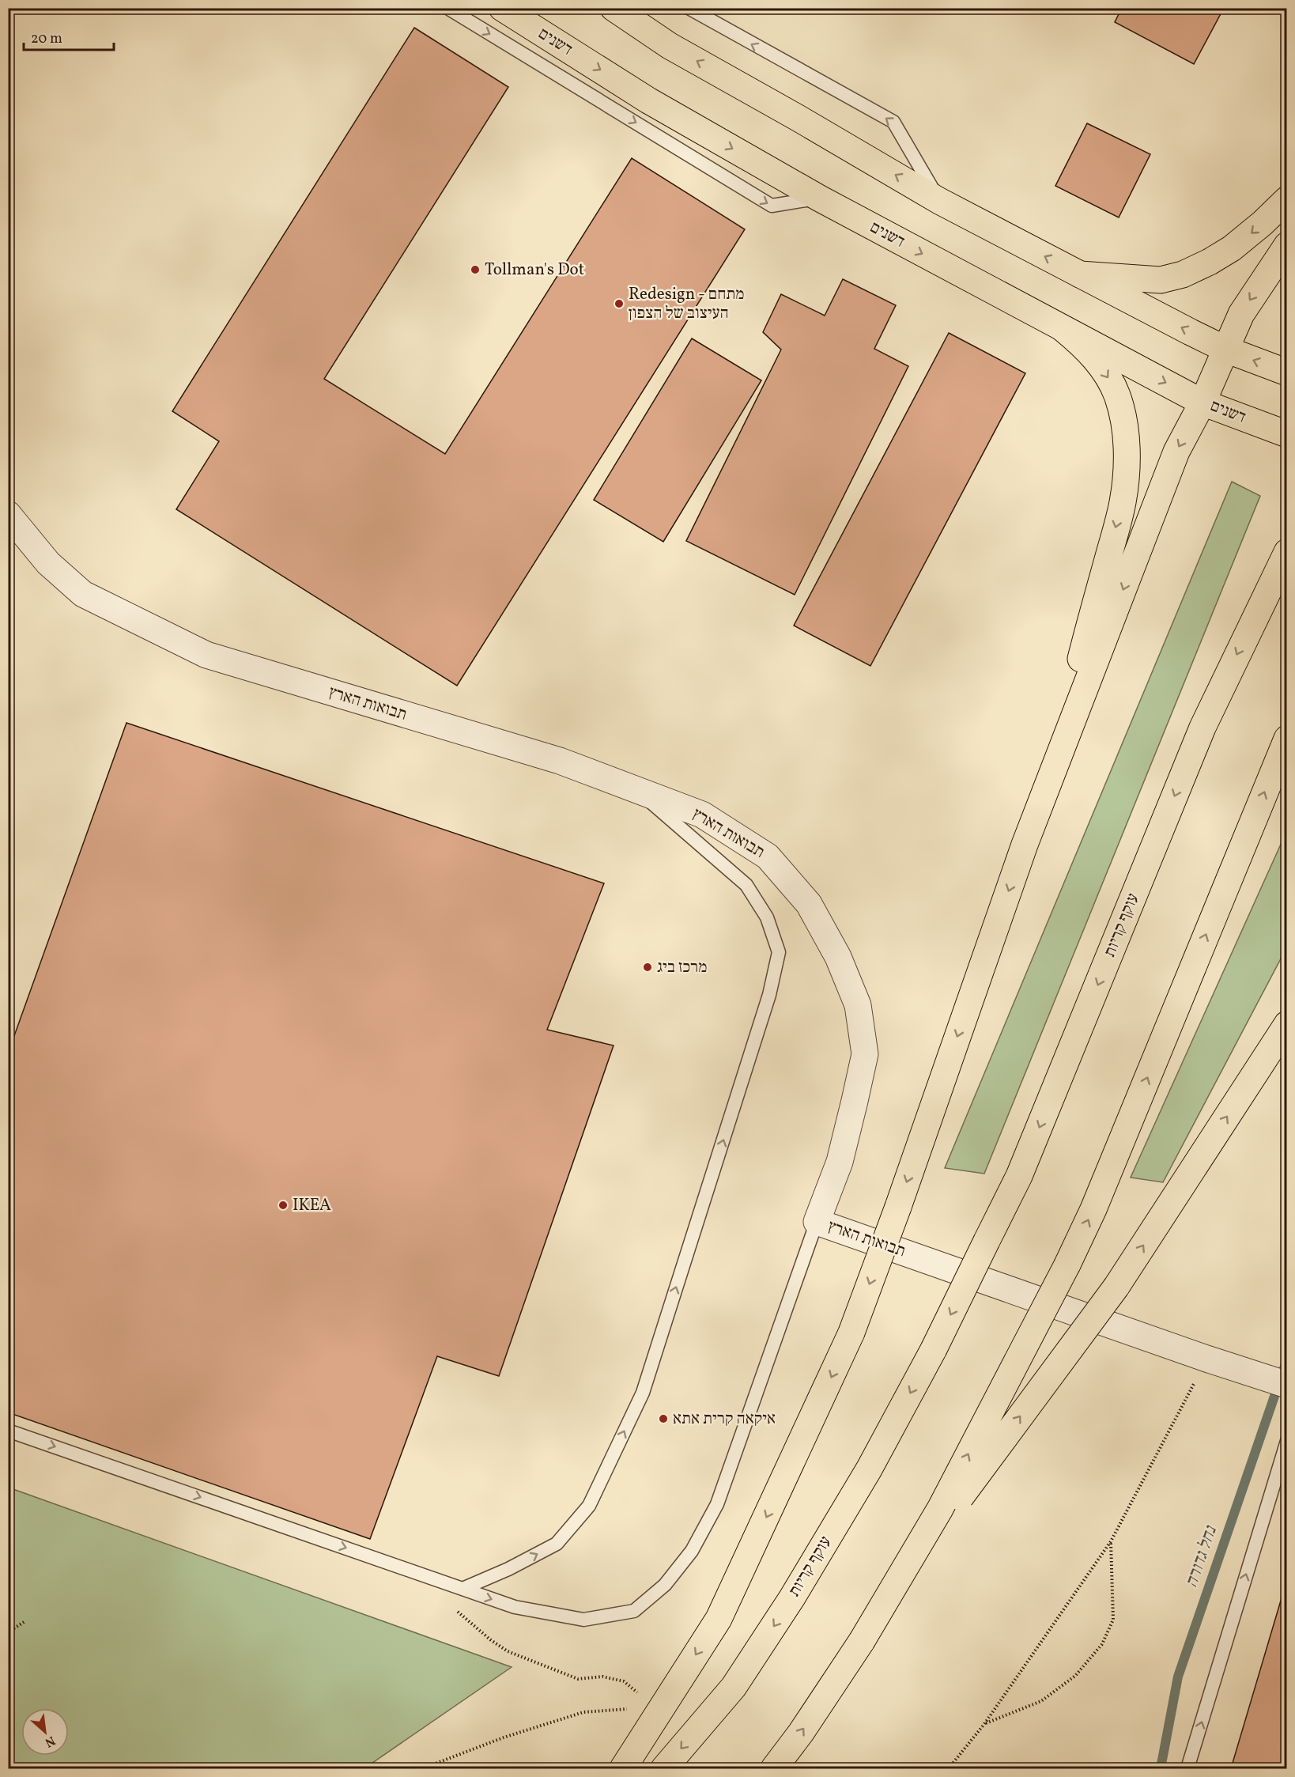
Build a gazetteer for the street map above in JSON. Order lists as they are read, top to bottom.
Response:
{
  "streets": {
    "main road": ["דשנים", "עוקף קריות"],
    "street": ["תבואות הארץ"]
  },
  "water": ["נחל גדורה"],
  "places": [
    "Tollman's Dot",
    "Redesign - מתחם העיצוב של הצפון",
    "מרכז ביג",
    "IKEA",
    "איקאה קרית אתא"
  ],
  "scale_bar": "20 m",
  "north": "bottom right"
}
